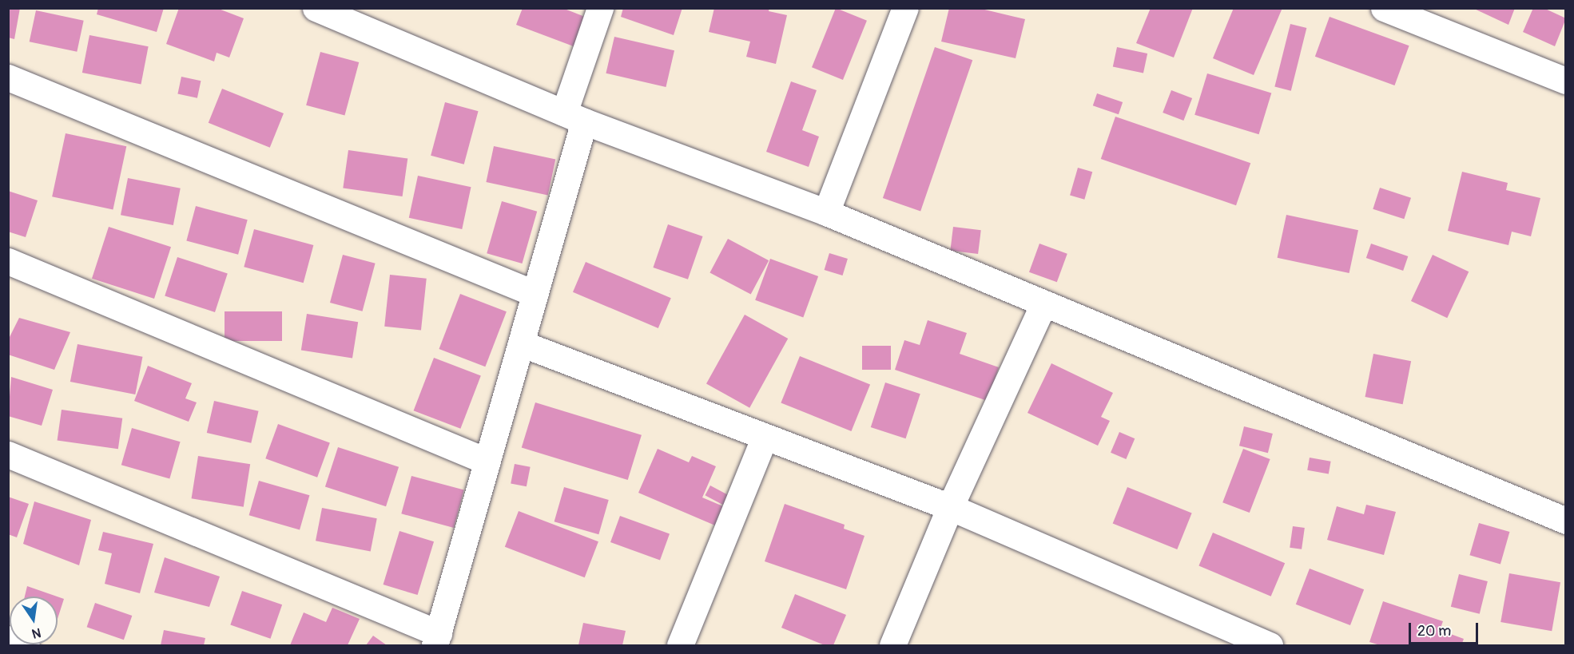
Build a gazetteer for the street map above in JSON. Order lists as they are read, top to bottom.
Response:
{
  "scale_bar": "20 m",
  "north": "bottom"
}
